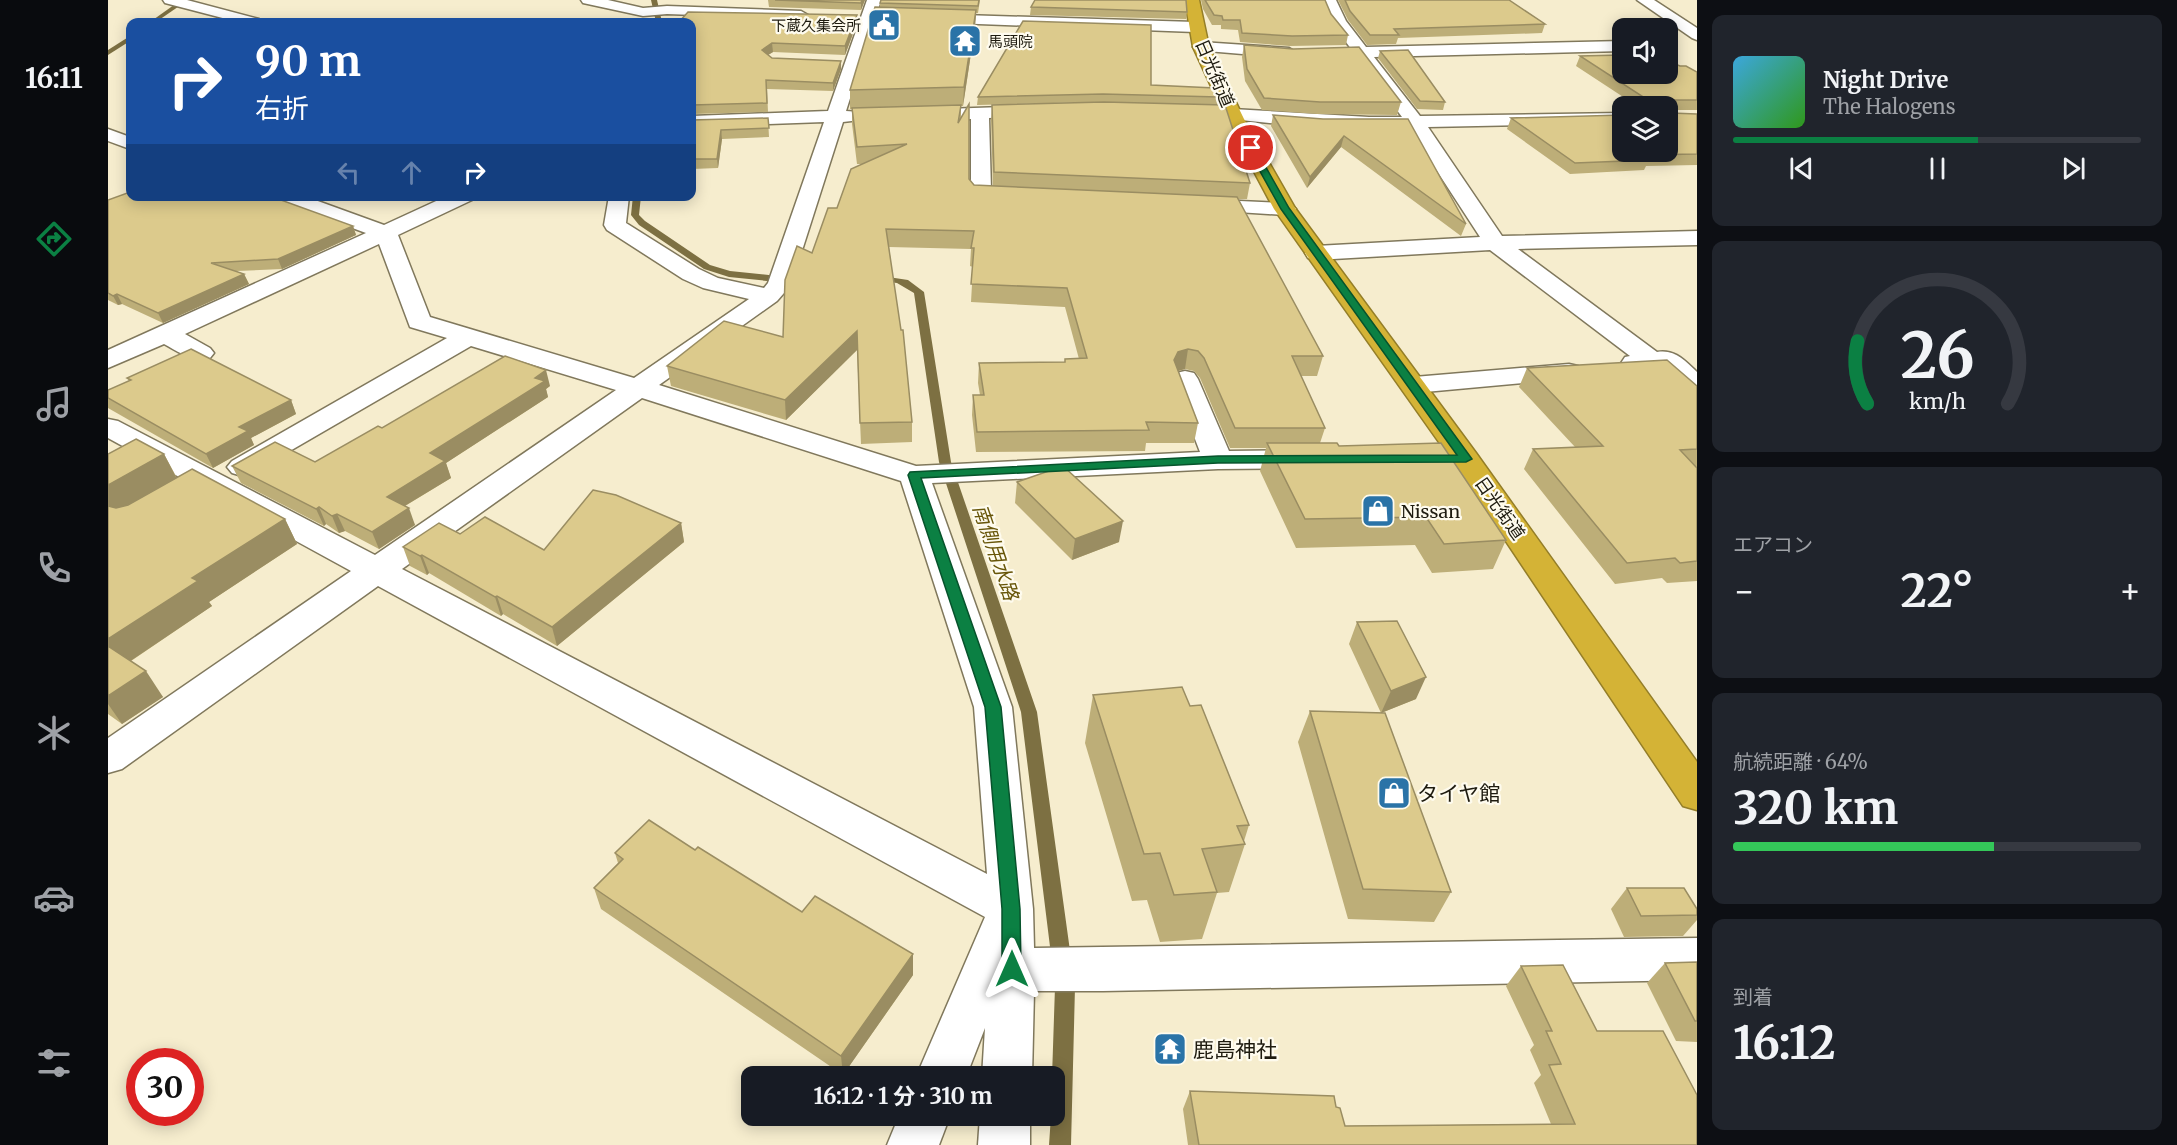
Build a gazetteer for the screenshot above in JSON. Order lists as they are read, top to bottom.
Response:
{
  "streets": {
    "highway": ["日光街道"]
  },
  "water": ["南側用水路"],
  "places": {
    "public building": ["下蔵久集会所"],
    "temple": ["馬頭院", "鹿島神社"],
    "shop": ["Nissan", "タイヤ館"]
  },
  "page": {
    "tabs": "16:11",
    "turn": ["90 m", "右折"],
    "song": ["Night Drive", "The Halogens"],
    "tile": [
      "エアコン",
      ["航続距離 · 64%", "320 km"],
      ["到着", "16:12"]
    ],
    "heat": ["−", "22°", "+"],
    "limit": "30",
    "trip": "16:12 · 1 分 · 310 m",
    "gauge": ["26", "km/h"]
  }
}
